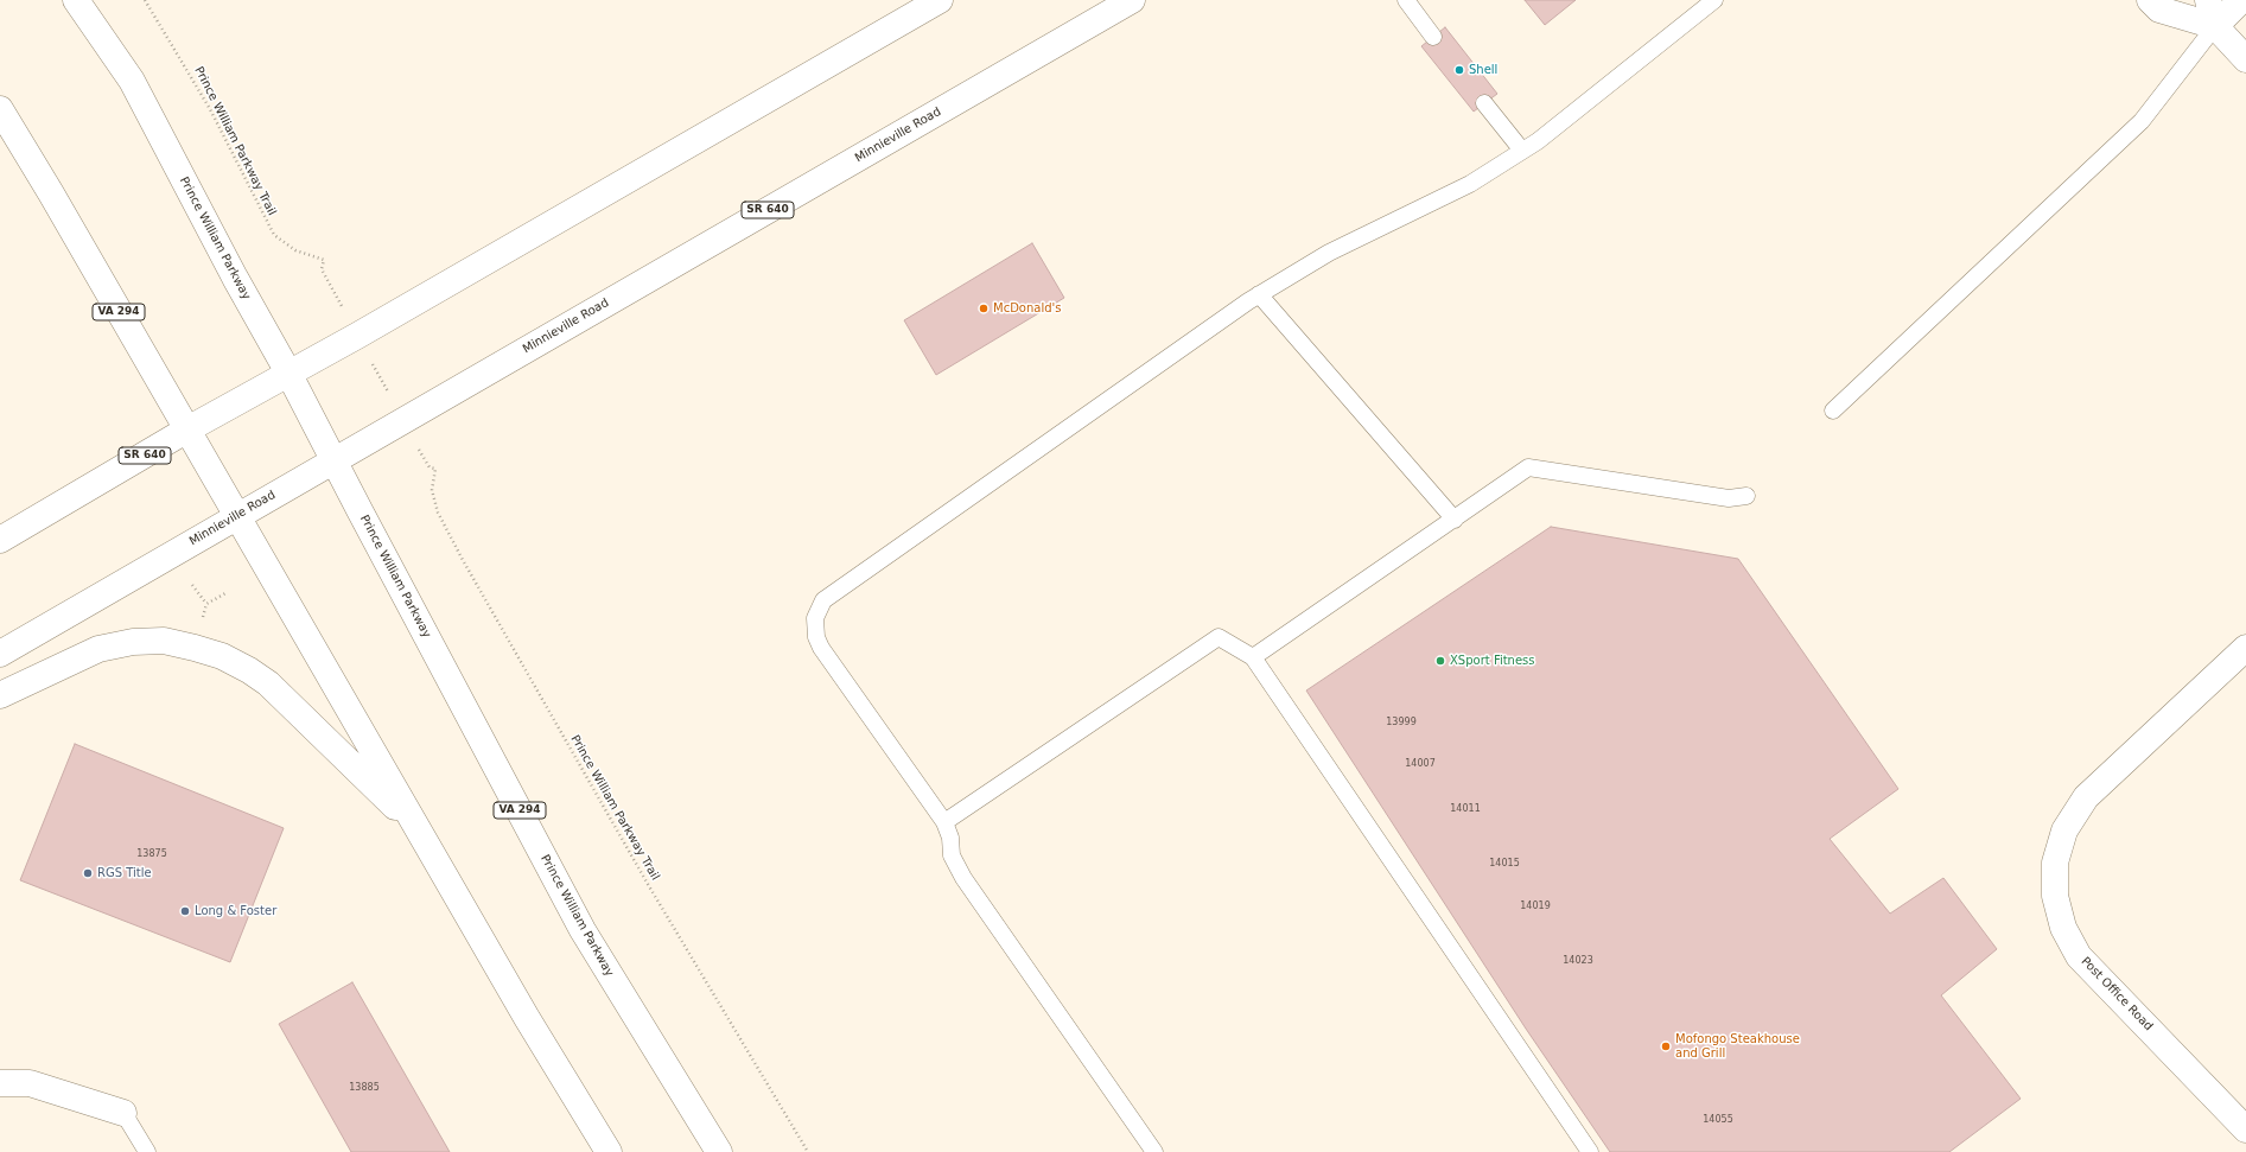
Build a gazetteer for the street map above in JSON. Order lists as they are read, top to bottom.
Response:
{
  "streets": {
    "main road": [
      "Minnieville Road",
      "SR 640",
      "Prince William Parkway",
      "VA 294",
      "Post Office Road"
    ],
    "path": ["Prince William Parkway Trail"]
  },
  "crossings": [
    ["Minnieville Road", "Prince William Parkway"],
    ["Minnieville Road", "VA 294"],
    ["SR 640", "Prince William Parkway"],
    ["SR 640", "VA 294"]
  ],
  "places": [
    "Shell",
    "McDonald's",
    "XSport Fitness",
    "RGS Title",
    "Long & Foster",
    "Mofongo Steakhouse and Grill"
  ],
  "house_numbers": [
    "13999",
    "14007",
    "14011",
    "13875",
    "14015",
    "14019",
    "14023",
    "13885",
    "14055"
  ]
}
